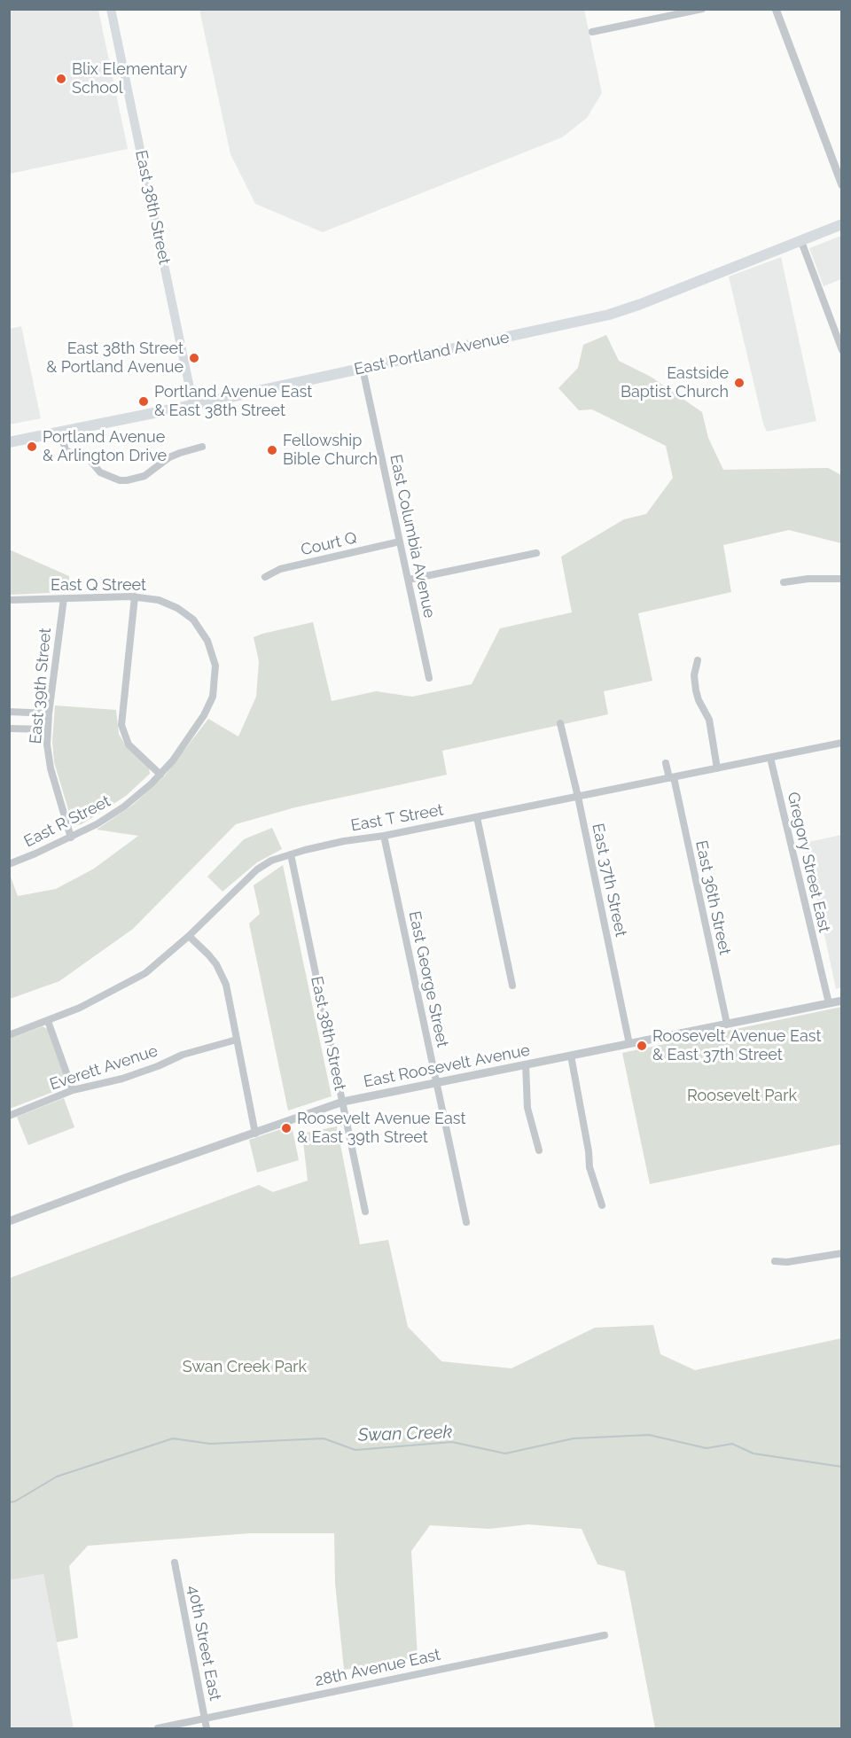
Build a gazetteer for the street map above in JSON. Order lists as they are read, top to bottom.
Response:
{
  "streets": {
    "main road": ["East 38th Street", "East Portland Avenue"],
    "street": [
      "East Columbia Avenue",
      "Court Q",
      "East Q Street",
      "East 39th Street",
      "East T Street",
      "East R Street",
      "Gregory Street East",
      "East 37th Street",
      "East 36th Street",
      "East George Street",
      "East Roosevelt Avenue",
      "Everett Avenue",
      "40th Street East",
      "28th Avenue East"
    ]
  },
  "crossings": [
    ["East 38th Street", "East Portland Avenue"],
    ["East 38th Street", "East T Street"],
    ["East 38th Street", "East Roosevelt Avenue"],
    ["East Portland Avenue", "East Columbia Avenue"],
    ["East Columbia Avenue", "Court Q"],
    ["East Q Street", "East 39th Street"],
    ["East Q Street", "East R Street"],
    ["East 39th Street", "East R Street"],
    ["East T Street", "Gregory Street East"],
    ["East T Street", "East 37th Street"],
    ["East T Street", "East 36th Street"],
    ["East T Street", "East George Street"],
    ["Gregory Street East", "East Roosevelt Avenue"],
    ["East 37th Street", "East Roosevelt Avenue"],
    ["East 36th Street", "East Roosevelt Avenue"],
    ["East George Street", "East Roosevelt Avenue"],
    ["40th Street East", "28th Avenue East"]
  ],
  "water": ["Swan Creek"],
  "parks": ["Roosevelt Park", "Swan Creek Park"],
  "places": [
    "Blix Elementary School",
    "East 38th Street & Portland Avenue",
    "Eastside Baptist Church",
    "Portland Avenue East & East 38th Street",
    "Portland Avenue & Arlington Drive",
    "Fellowship Bible Church",
    "Roosevelt Avenue East & East 37th Street",
    "Roosevelt Avenue East & East 39th Street"
  ]
}
